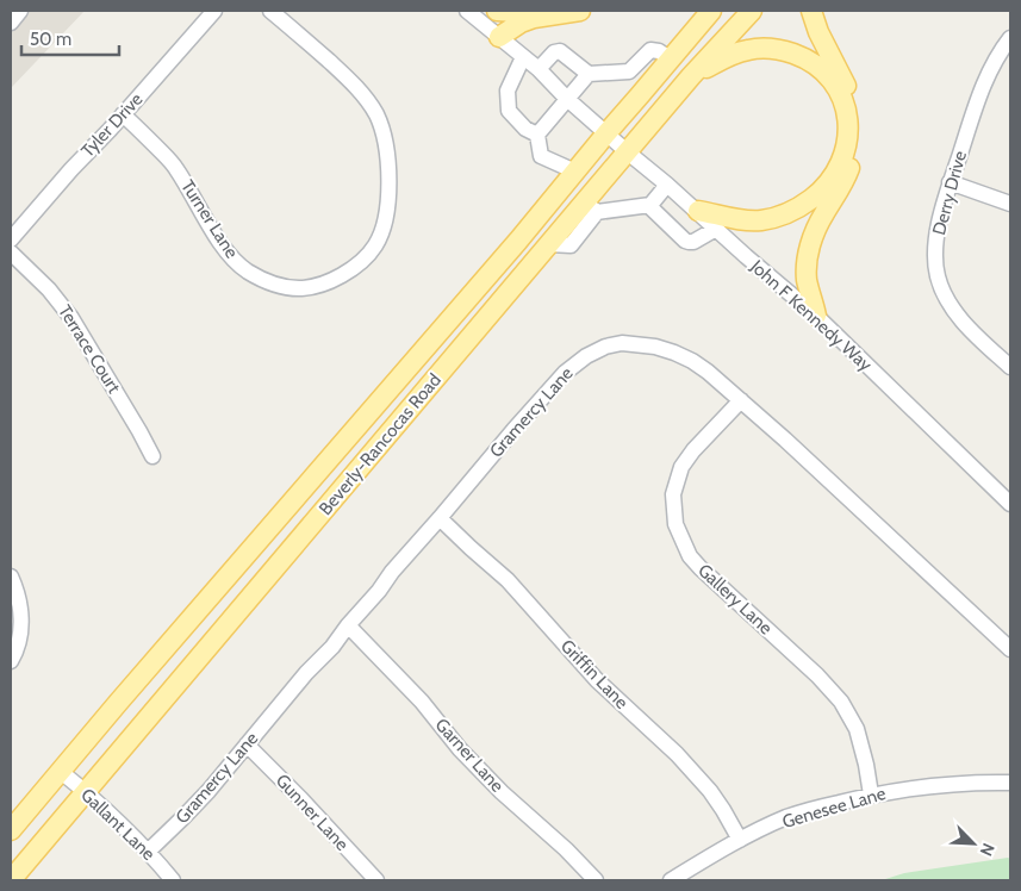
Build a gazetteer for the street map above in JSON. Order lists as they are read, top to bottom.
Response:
{
  "streets": {
    "main road": ["Beverly-Rancocas Road"],
    "street": [
      "Tyler Drive",
      "Derry Drive",
      "Turner Lane",
      "John F Kennedy Way",
      "Terrace Court",
      "Gramercy Lane",
      "Gallery Lane",
      "Griffin Lane",
      "Garner Lane",
      "Genesee Lane",
      "Gunner Lane",
      "Gallant Lane"
    ]
  },
  "crossings": [
    ["Tyler Drive", "Turner Lane"],
    ["John F Kennedy Way", "Beverly-Rancocas Road"],
    ["Gramercy Lane", "Gallery Lane"],
    ["Gramercy Lane", "Griffin Lane"],
    ["Gramercy Lane", "Garner Lane"],
    ["Gramercy Lane", "Gunner Lane"],
    ["Gramercy Lane", "Gallant Lane"],
    ["Beverly-Rancocas Road", "Gallant Lane"],
    ["Gallery Lane", "Genesee Lane"],
    ["Griffin Lane", "Genesee Lane"]
  ],
  "scale_bar": "50 m",
  "north": "bottom right"
}
